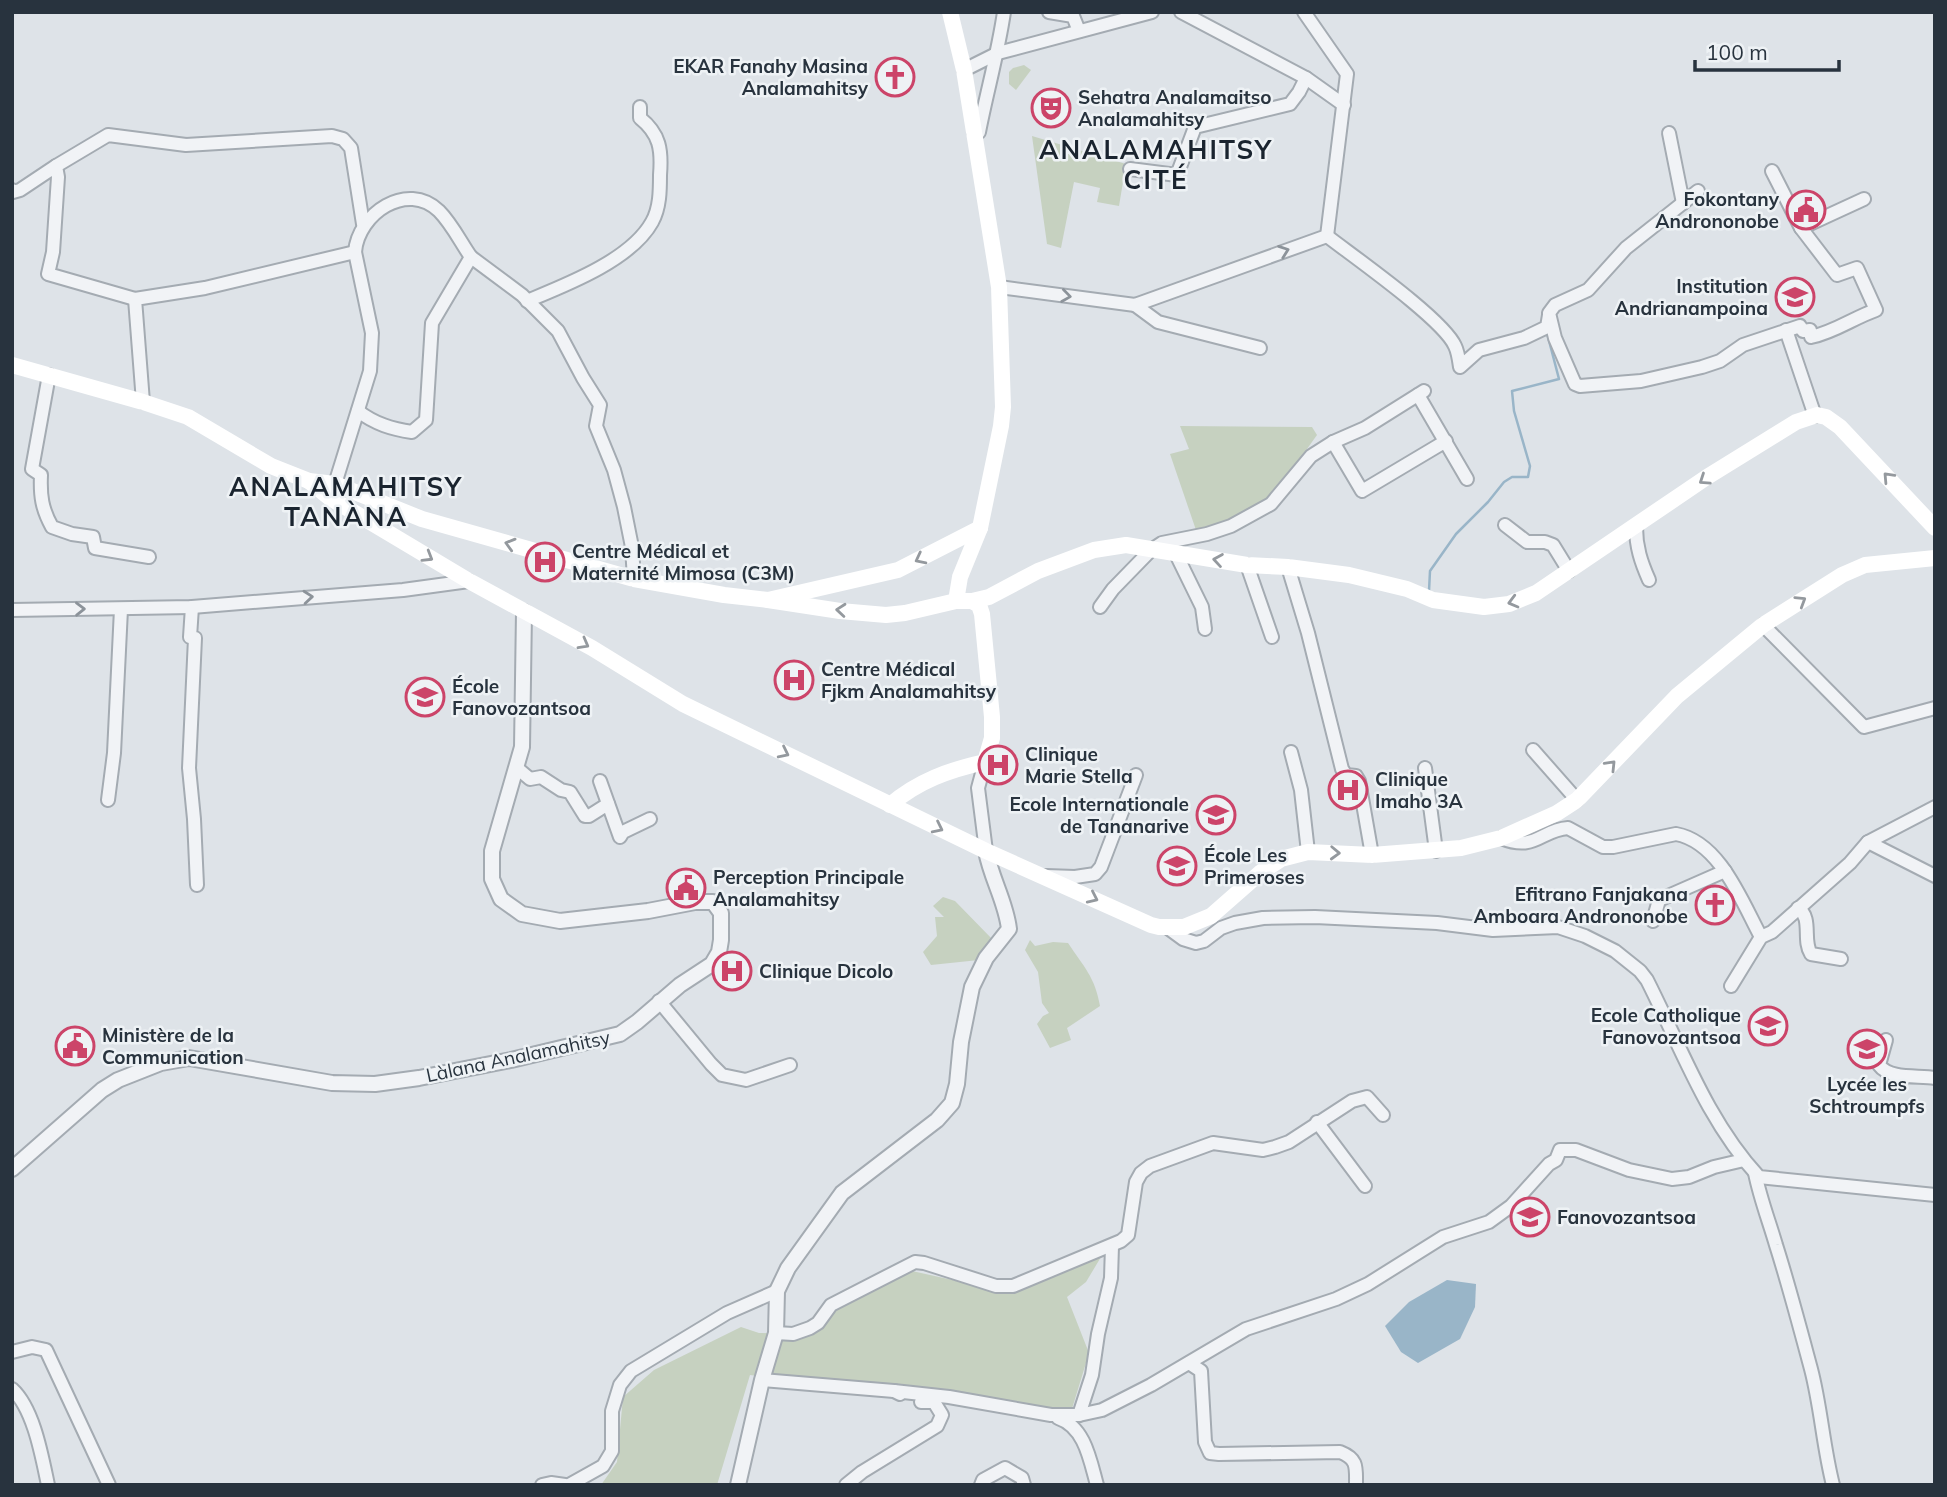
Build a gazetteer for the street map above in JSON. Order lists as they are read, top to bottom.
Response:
{
  "streets": {
    "street": ["Làlana Analamahitsy"]
  },
  "districts": ["ANALAMAHITSY CITÉ", "ANALAMAHITSY TANÀNA"],
  "places": {
    "church": ["EKAR Fanahy Masina Analamahitsy", "Efitrano Fanjakana Amboara Andrononobe"],
    "theatre": ["Sehatra Analamaitso Analamahitsy"],
    "public building": ["Fokontany Andrononobe", "Perception Principale Analamahitsy", "Ministère de la Communication"],
    "school or university": [
      "Institution Andrianampoina",
      "École Fanovozantsoa",
      "Ecole Internationale de Tananarive",
      "École Les Primeroses",
      "Ecole Catholique Fanovozantsoa",
      "Lycée les Schtroumpfs",
      "Fanovozantsoa"
    ],
    "hospital": [
      "Centre Médical et Maternité Mimosa (C3M)",
      "Centre Médical Fjkm Analamahitsy",
      "Clinique Marie Stella",
      "Clinique Imaho 3A",
      "Clinique Dicolo"
    ]
  },
  "scale_bar": "100 m"
}
